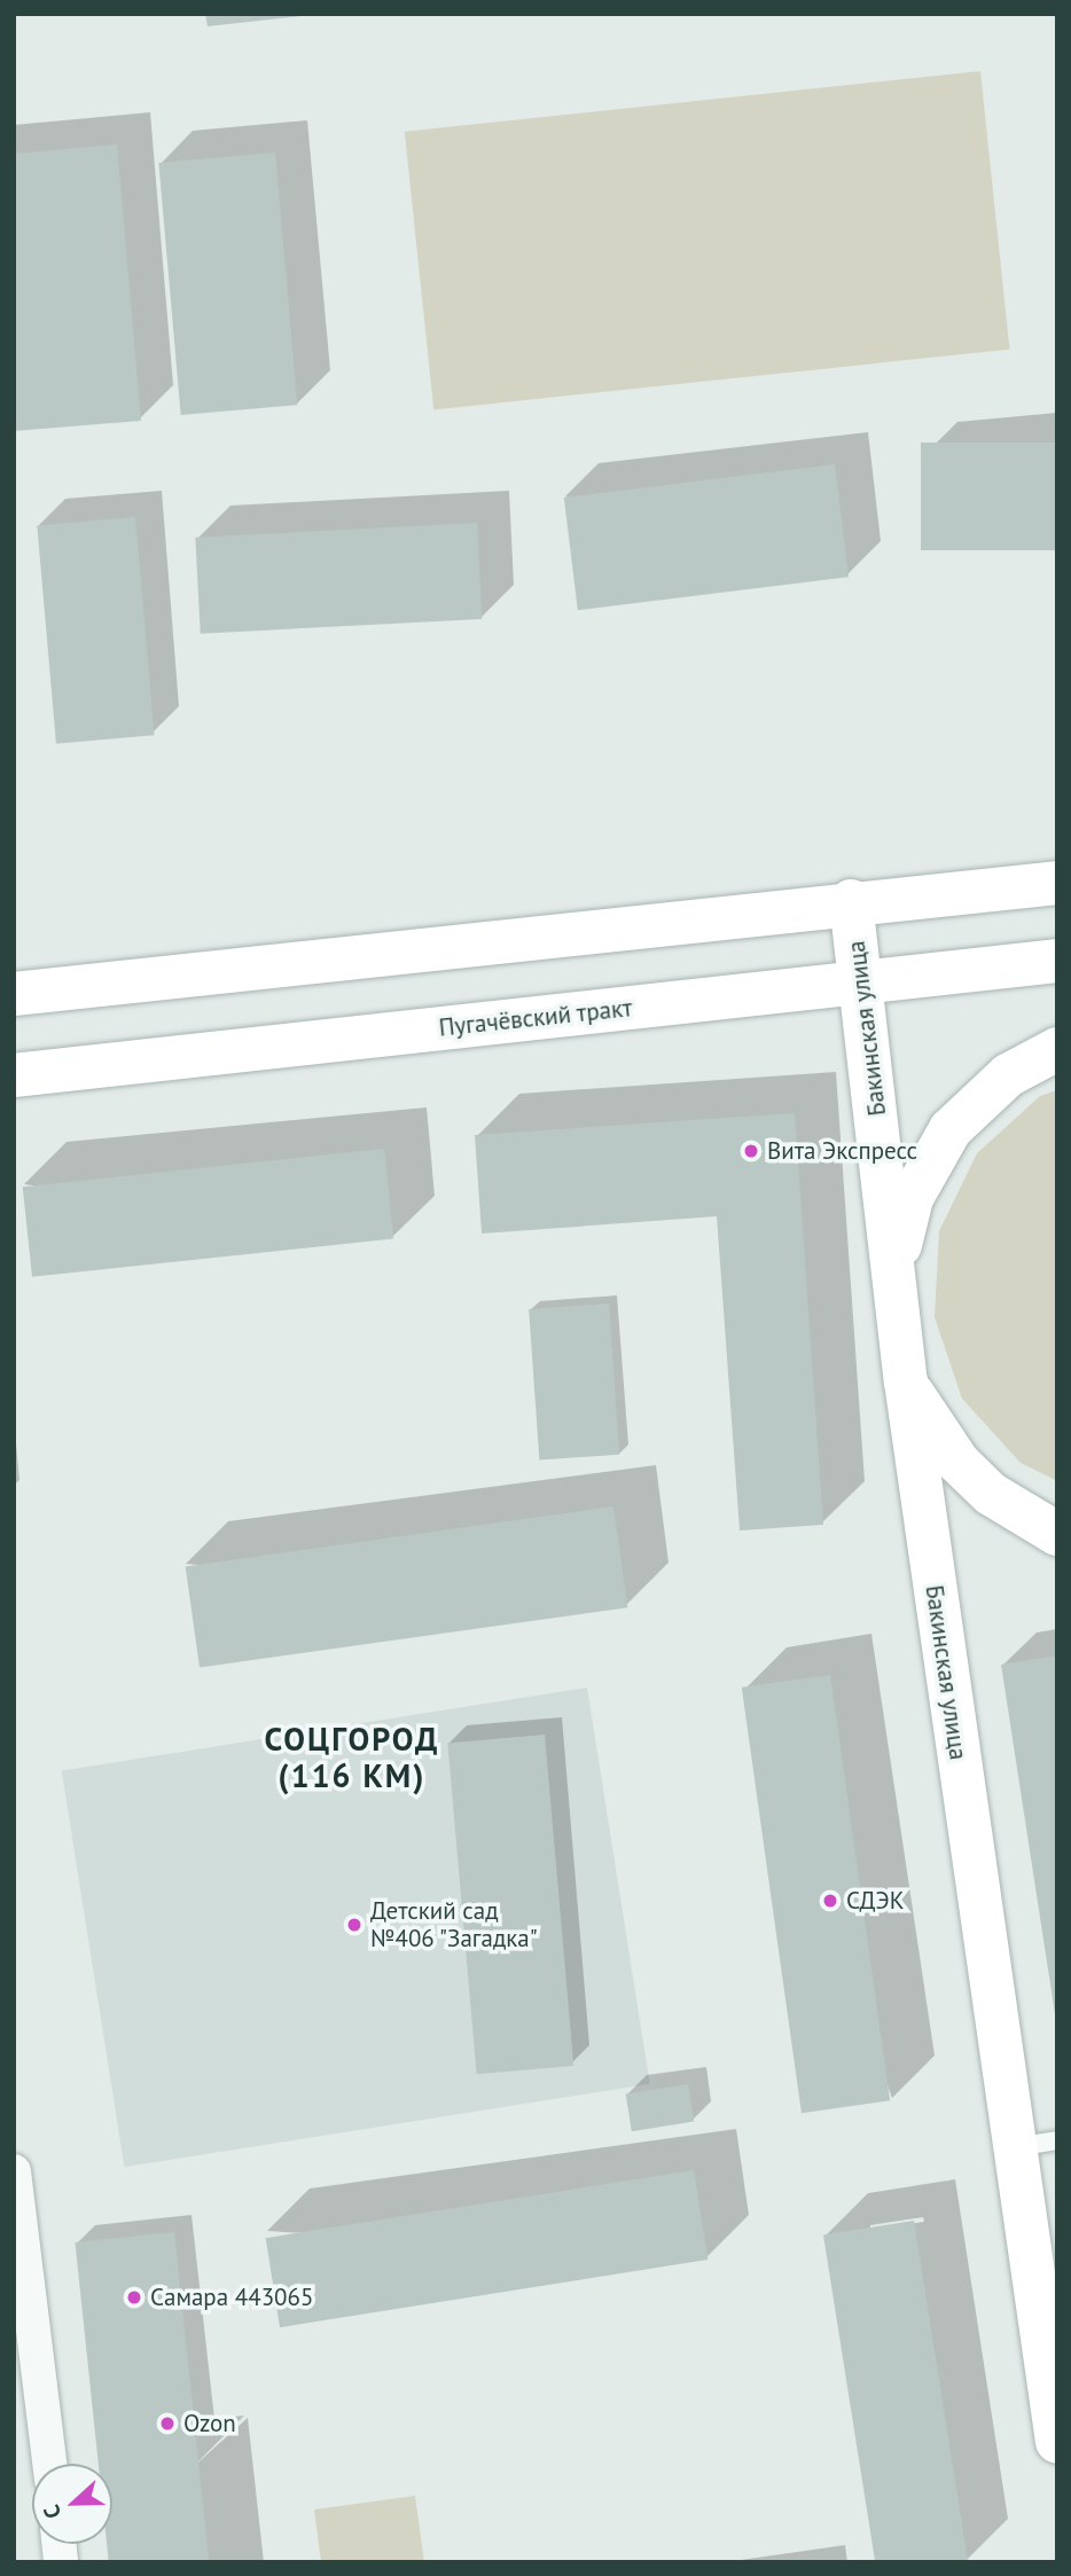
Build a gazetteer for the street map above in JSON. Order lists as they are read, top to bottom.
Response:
{
  "streets": {
    "main road": ["Пугачёвский тракт", "Бакинская улица"]
  },
  "crossings": [
    ["Пугачёвский тракт", "Бакинская улица"]
  ],
  "districts": ["СОЦГОРОД (116 КМ)"],
  "places": [
    "Вита Экспресс",
    "СДЭК",
    "Детский сад №406 \"Загадка\"",
    "Самара 443065",
    "Ozon"
  ],
  "north": "left"
}
